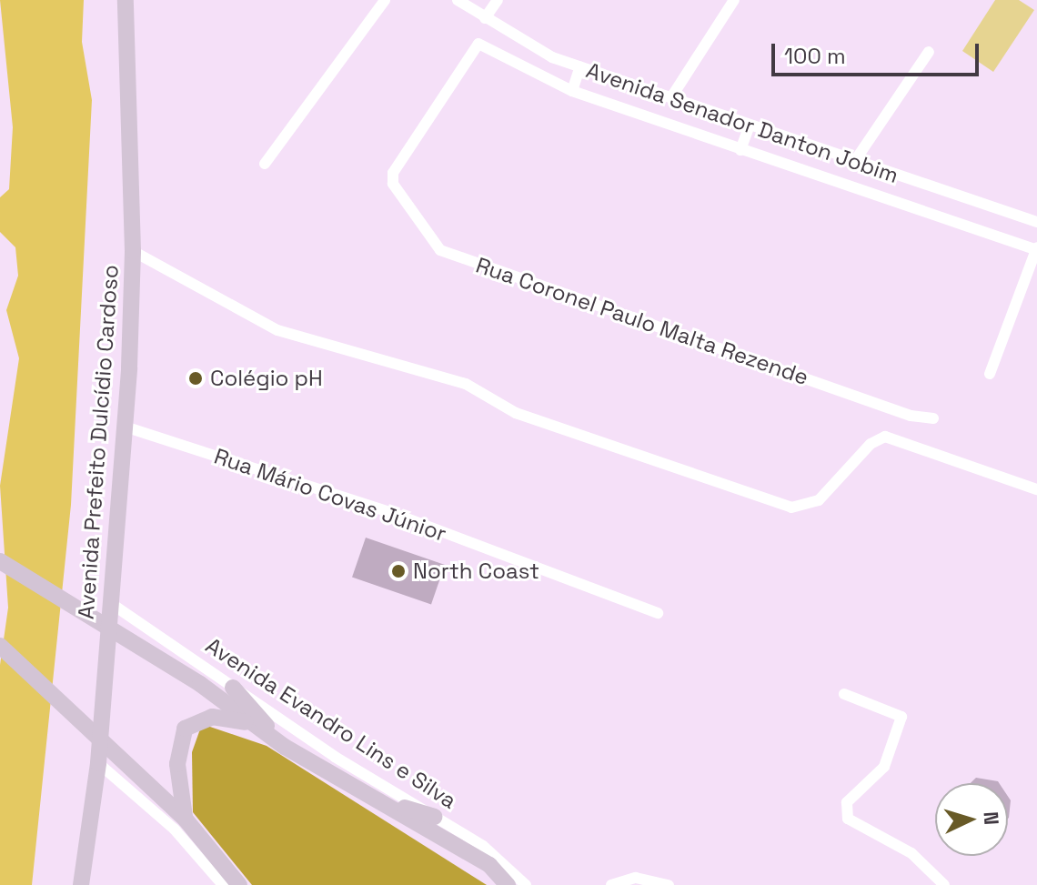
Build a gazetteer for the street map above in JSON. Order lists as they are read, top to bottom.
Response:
{
  "streets": {
    "street": [
      "Avenida Senador Danton Jobim",
      "Rua Coronel Paulo Malta Rezende",
      "Avenida Prefeito Dulcídio Cardoso",
      "Rua Mário Covas Júnior",
      "Avenida Evandro Lins e Silva"
    ]
  },
  "crossings": [
    ["Avenida Senador Danton Jobim", "Rua Coronel Paulo Malta Rezende"],
    ["Avenida Prefeito Dulcídio Cardoso", "Rua Mário Covas Júnior"],
    ["Avenida Prefeito Dulcídio Cardoso", "Avenida Evandro Lins e Silva"]
  ],
  "places": ["Colégio pH", "North Coast"],
  "scale_bar": "100 m",
  "north": "right"
}
